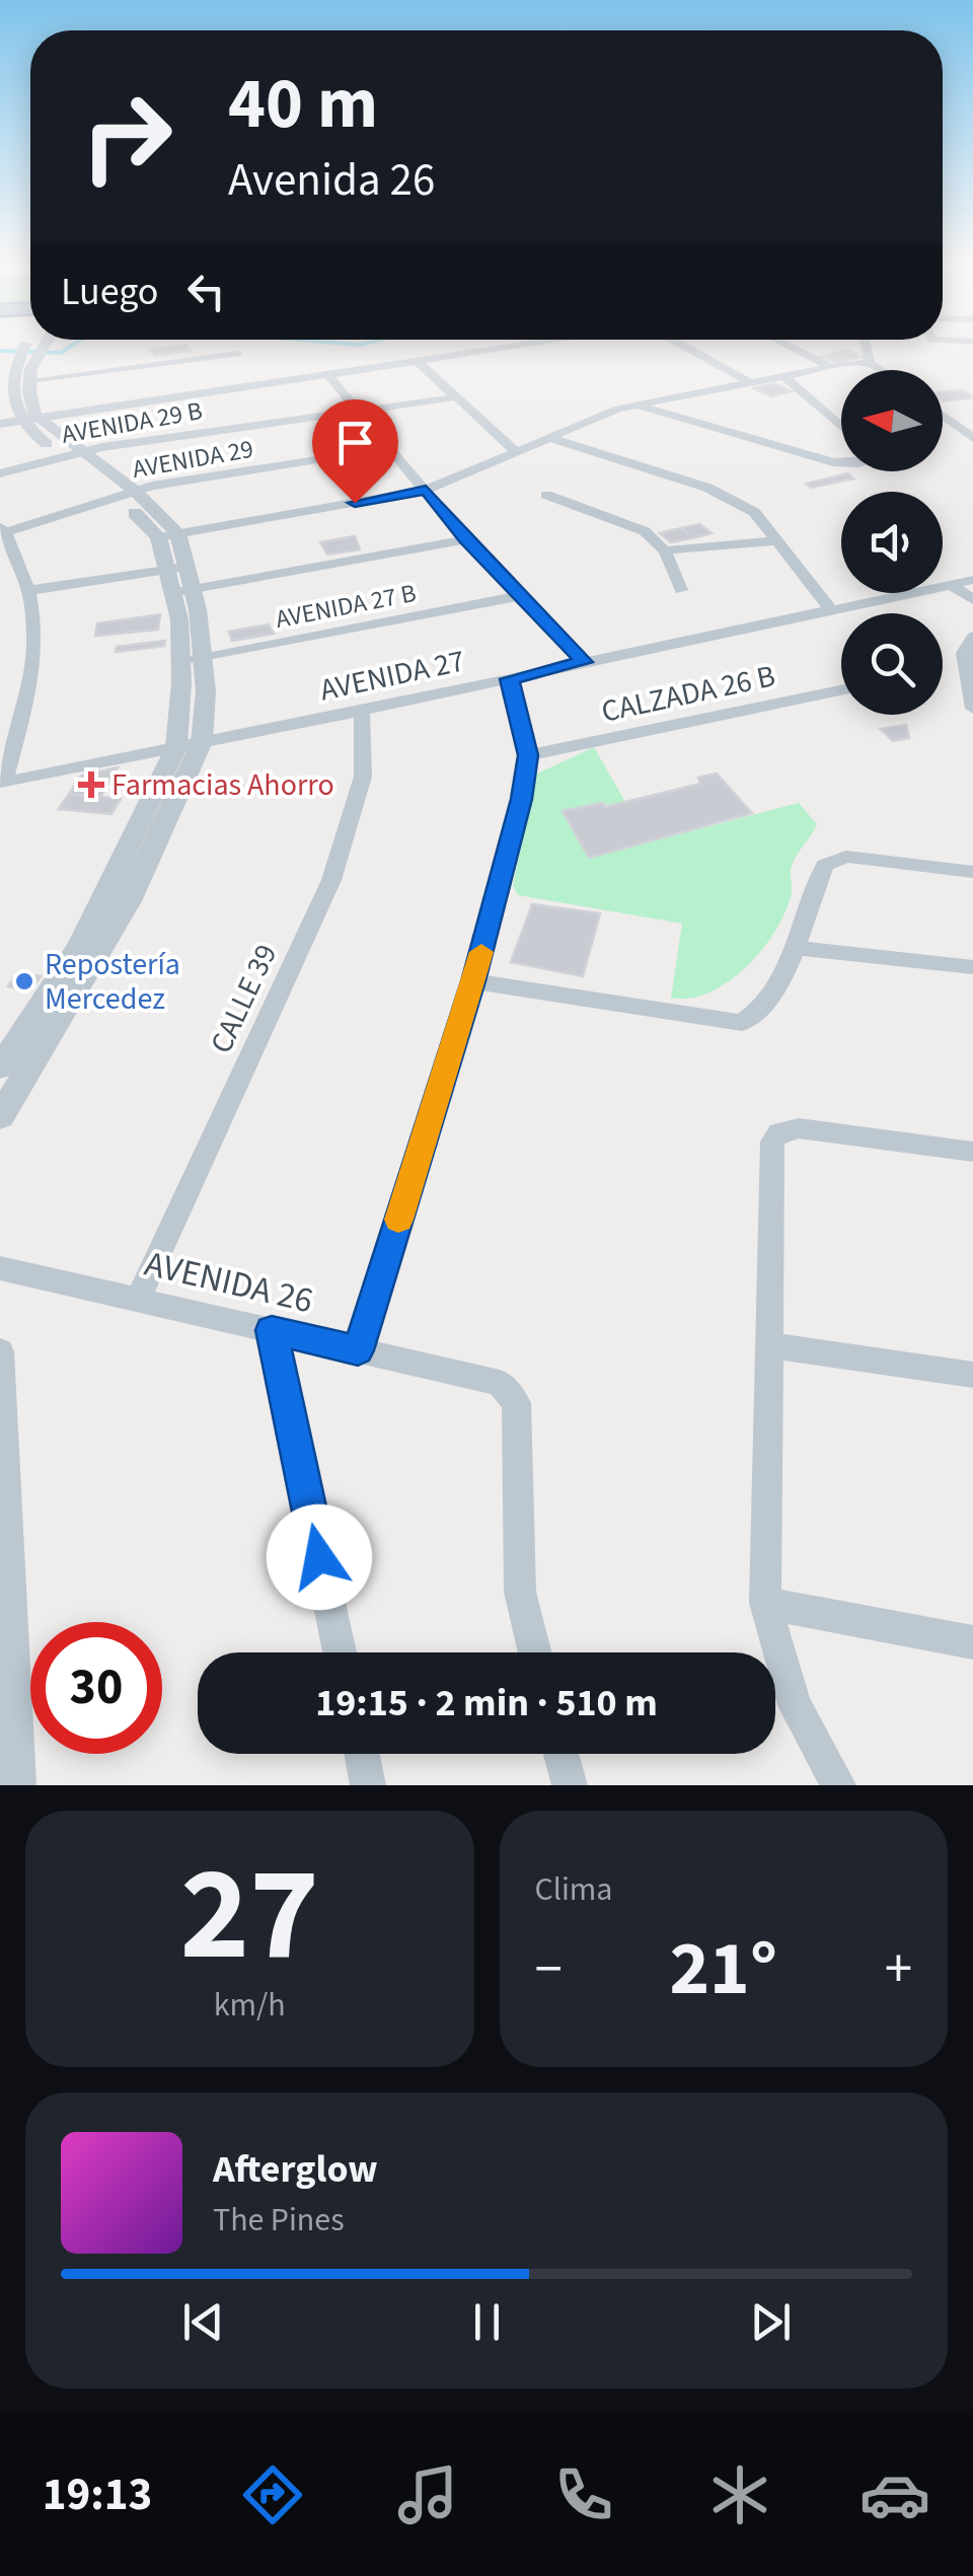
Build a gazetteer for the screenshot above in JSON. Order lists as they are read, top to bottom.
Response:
{
  "streets": {
    "street": [
      "AVENIDA 29 B",
      "AVENIDA 29",
      "AVENIDA 27 B",
      "AVENIDA 27",
      "CALZADA 26 B",
      "CALLE 39",
      "AVENIDA 26"
    ]
  },
  "crossings": [
    ["AVENIDA 27", "CALLE 39"],
    ["CALLE 39", "AVENIDA 26"]
  ],
  "places": {
    "health": ["Farmacias Ahorro"],
    "other": ["Repostería Mercedez"]
  },
  "north": "left",
  "page": {
    "turn": ["40 m", "Avenida 26"],
    "then": "Luego",
    "limit": "30",
    "trip": "19:15 · 2 min · 510 m",
    "tile": [
      ["27", "km/h"],
      "Clima"
    ],
    "heat": ["−", "21°", "+"],
    "song": ["Afterglow", "The Pines"],
    "tabs": "19:13"
  }
}
